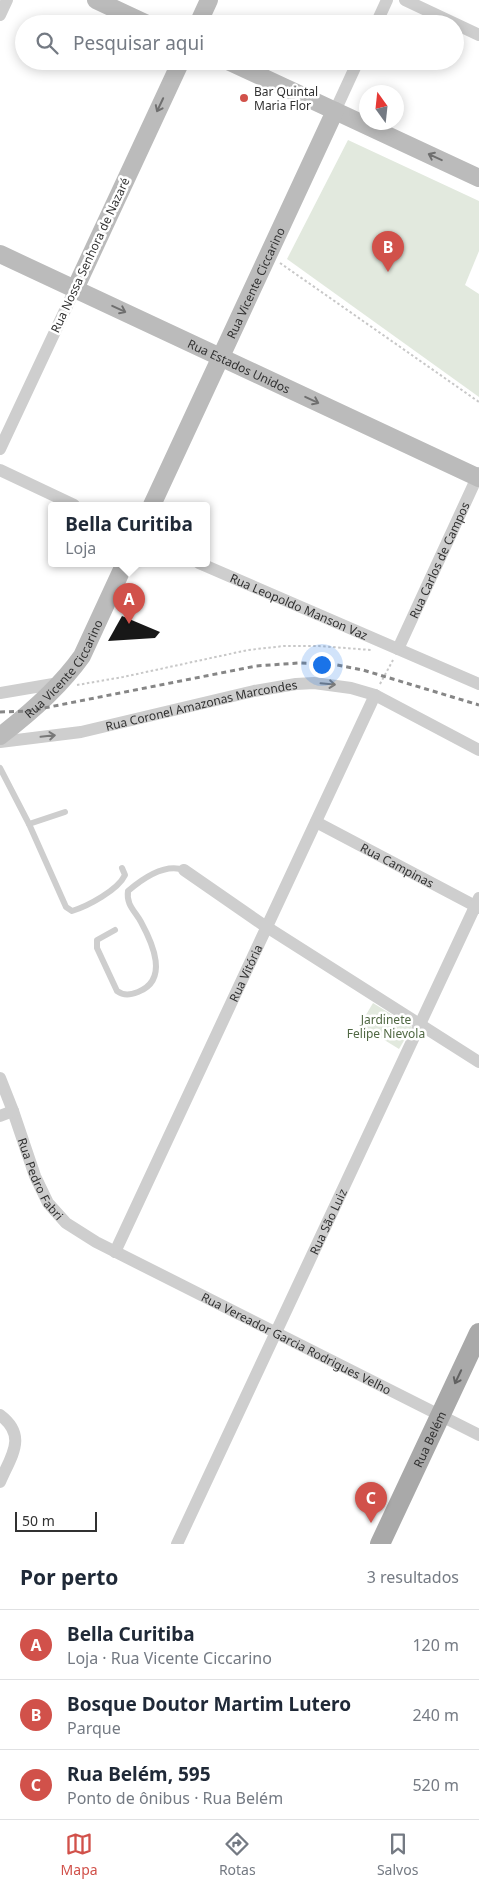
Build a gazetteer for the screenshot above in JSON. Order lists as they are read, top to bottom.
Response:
{
  "streets": {
    "main road": [
      "Rua Nossa Senhora de Nazaré",
      "Rua Vicente Ciccarino",
      "Rua Estados Unidos",
      "Rua Belém"
    ],
    "street": [
      "Rua Carlos de Campos",
      "Rua Leopoldo Manson Vaz",
      "Rua Coronel Amazonas Marcondes",
      "Rua Campinas",
      "Rua Vitória",
      "Rua Pedro Fabri",
      "Rua São Luiz",
      "Rua Vereador Garcia Rodrigues Velho"
    ]
  },
  "crossings": [
    ["Rua Nossa Senhora de Nazaré", "Rua Estados Unidos"],
    ["Rua Vicente Ciccarino", "Rua Estados Unidos"],
    ["Rua Estados Unidos", "Rua Carlos de Campos"],
    ["Rua Carlos de Campos", "Rua Leopoldo Manson Vaz"],
    ["Rua Coronel Amazonas Marcondes", "Rua Vitória"],
    ["Rua Campinas", "Rua Vitória"],
    ["Rua Campinas", "Rua São Luiz"],
    ["Rua Vitória", "Rua Pedro Fabri"],
    ["Rua Vitória", "Rua Vereador Garcia Rodrigues Velho"],
    ["Rua Pedro Fabri", "Rua Vereador Garcia Rodrigues Velho"],
    ["Rua São Luiz", "Rua Vereador Garcia Rodrigues Velho"],
    ["Rua Vereador Garcia Rodrigues Velho", "Rua Belém"]
  ],
  "one_way": [
    "Rua Nossa Senhora de Nazaré",
    "Rua Estados Unidos",
    "Rua Coronel Amazonas Marcondes",
    "Rua Belém"
  ],
  "parks": ["Jardinete Felipe Nievola"],
  "places": ["Bar Quintal Maria Flor"],
  "scale_bar": "50 m",
  "north": "top",
  "page": {
    "search": "Pesquisar aqui",
    "pins": ["B", "A", "C"],
    "popup": ["Bella Curitiba", "Loja"],
    "scale": "50 m",
    "heading": ["Por perto", "3 resultados"],
    "list": [
      {
        "mark": "A",
        "name": "Bella Curitiba",
        "note": "Loja · Rua Vicente Ciccarino",
        "value": "120 m"
      },
      {
        "mark": "B",
        "name": "Bosque Doutor Martim Lutero",
        "note": "Parque",
        "value": "240 m"
      },
      {
        "mark": "C",
        "name": "Rua Belém, 595",
        "note": "Ponto de ônibus · Rua Belém",
        "value": "520 m"
      }
    ],
    "nav": ["Mapa", "Rotas", "Salvos"]
  }
}
